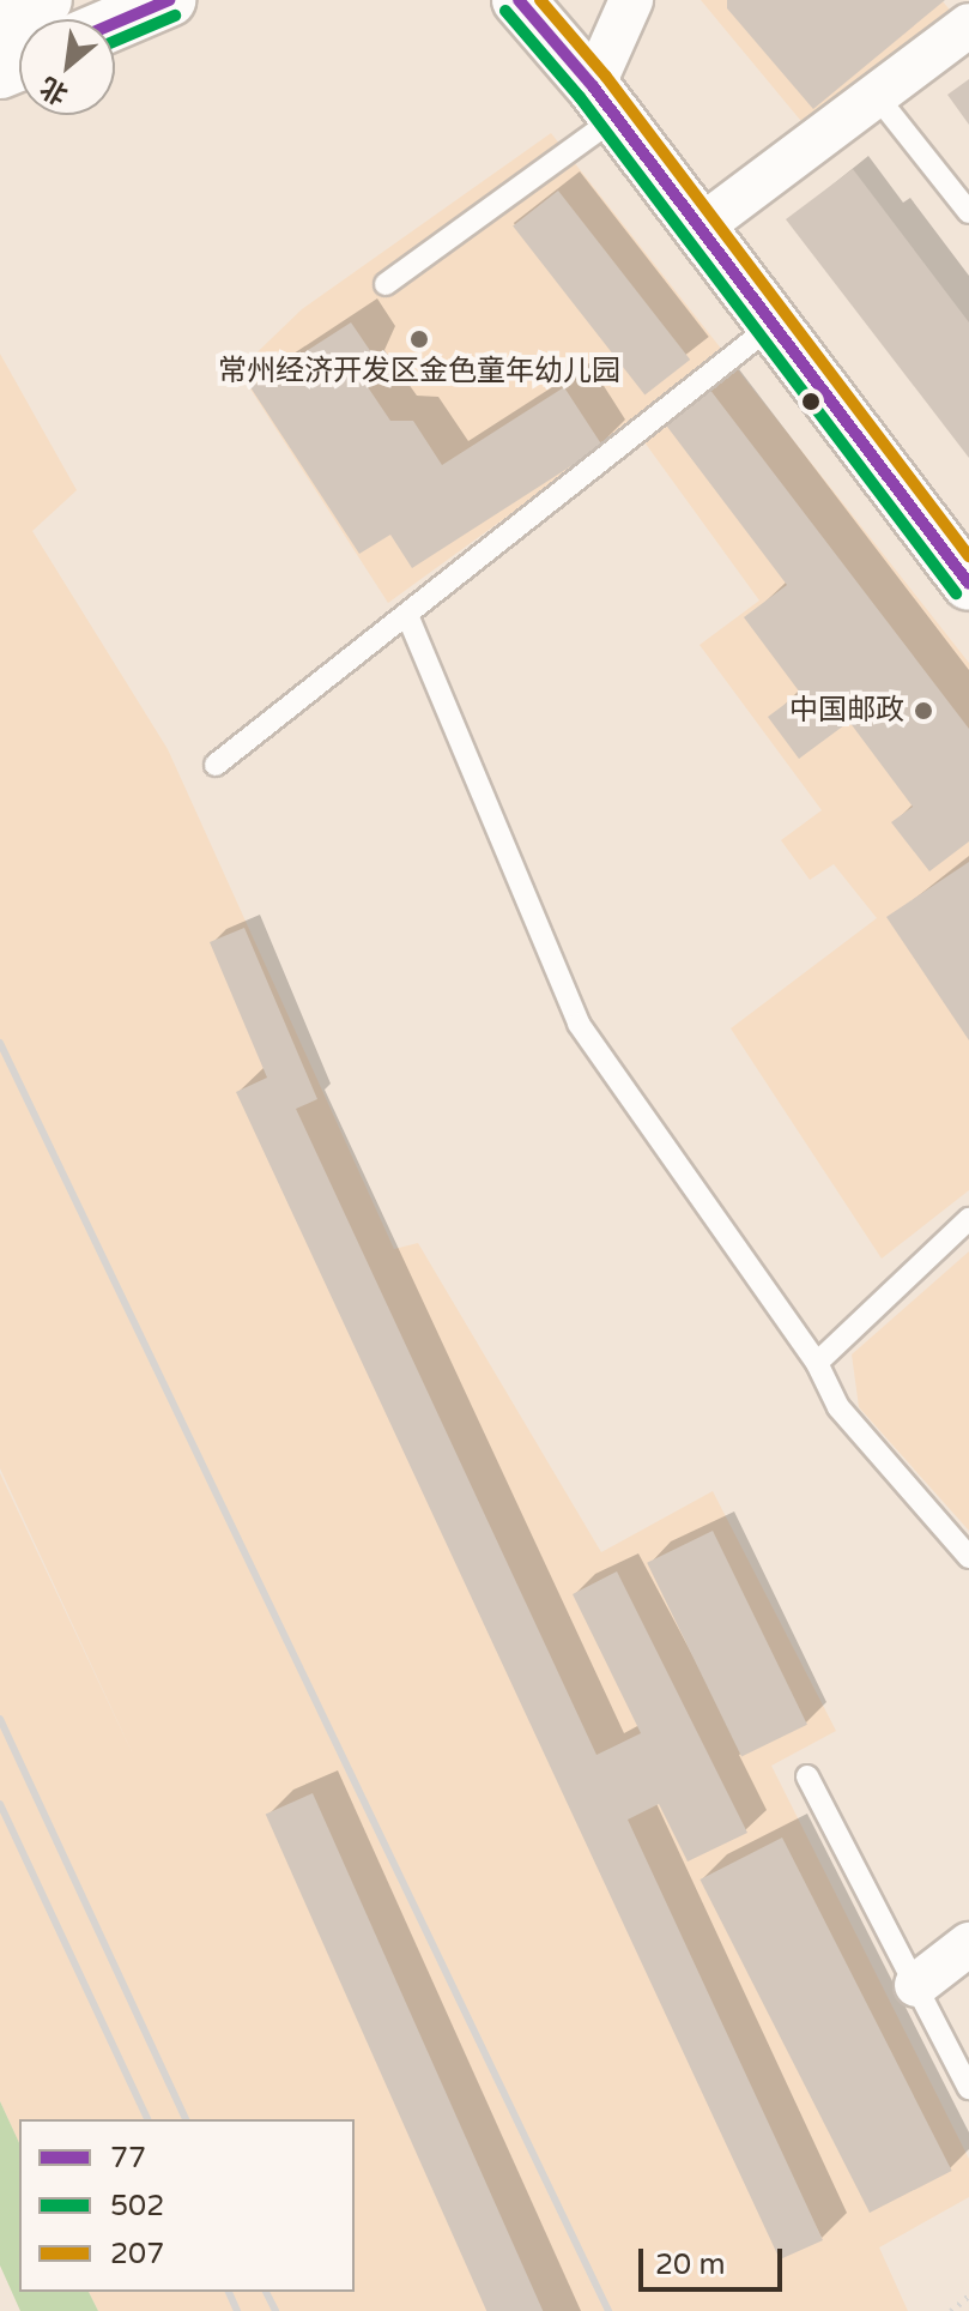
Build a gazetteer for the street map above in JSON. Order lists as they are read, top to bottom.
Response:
{
  "places": ["常州经济开发区金色童年幼儿园", "中国邮政"],
  "lines": ["transit line 77", "transit line 207", "transit line 502"],
  "legend": ["77", "502", "207"],
  "scale_bar": "20 m",
  "north": "bottom left"
}
